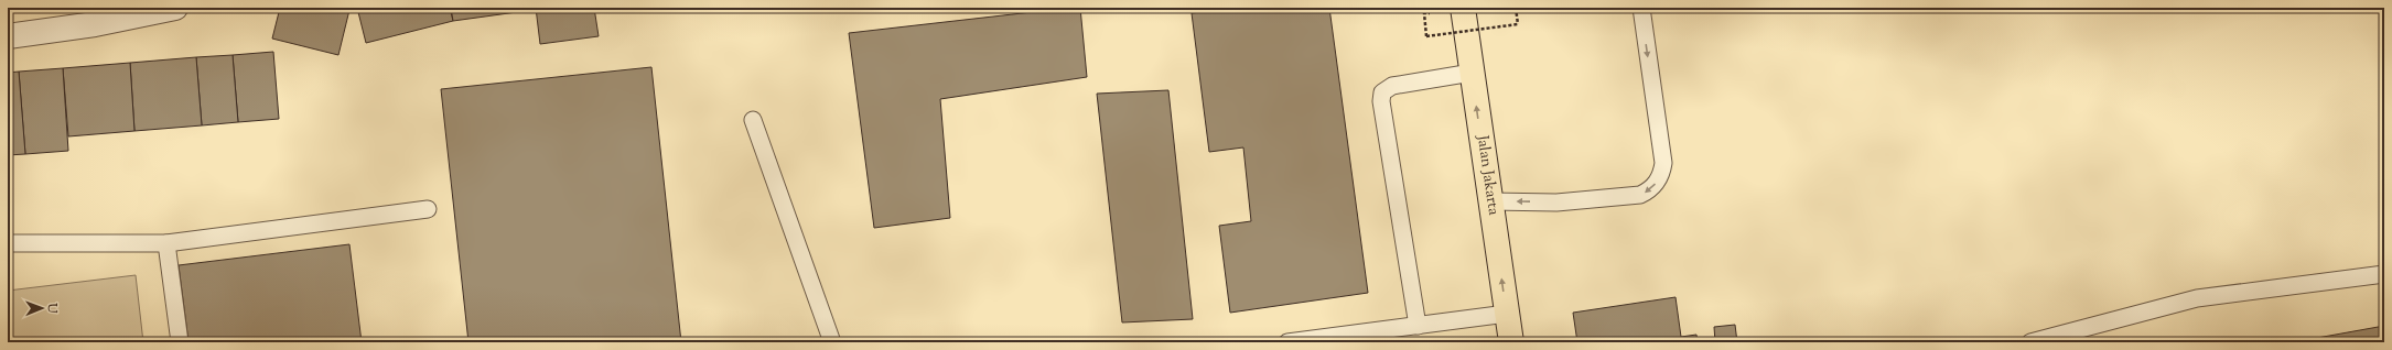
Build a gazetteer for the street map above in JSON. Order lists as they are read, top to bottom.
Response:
{
  "streets": {
    "main road": ["Jalan Jakarta"]
  },
  "one_way": ["Jalan Jakarta"],
  "north": "right"
}
